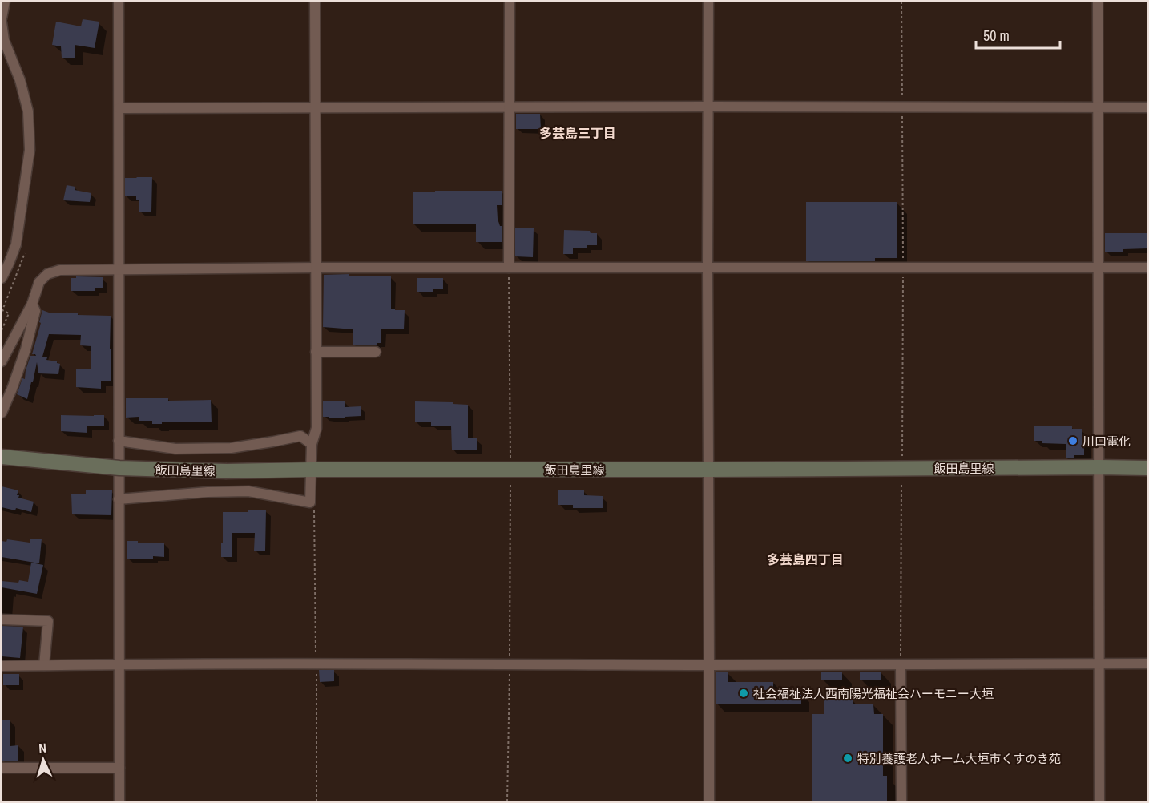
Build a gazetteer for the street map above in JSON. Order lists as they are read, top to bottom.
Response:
{
  "streets": {
    "main road": ["飯田島里線"]
  },
  "districts": ["多芸島三丁目", "多芸島四丁目"],
  "places": ["川口電化", "社会福祉法人西南陽光福祉会ハーモニー大垣", "特別養護老人ホーム大垣市くすのき苑"],
  "scale_bar": "50 m",
  "north": "top"
}
